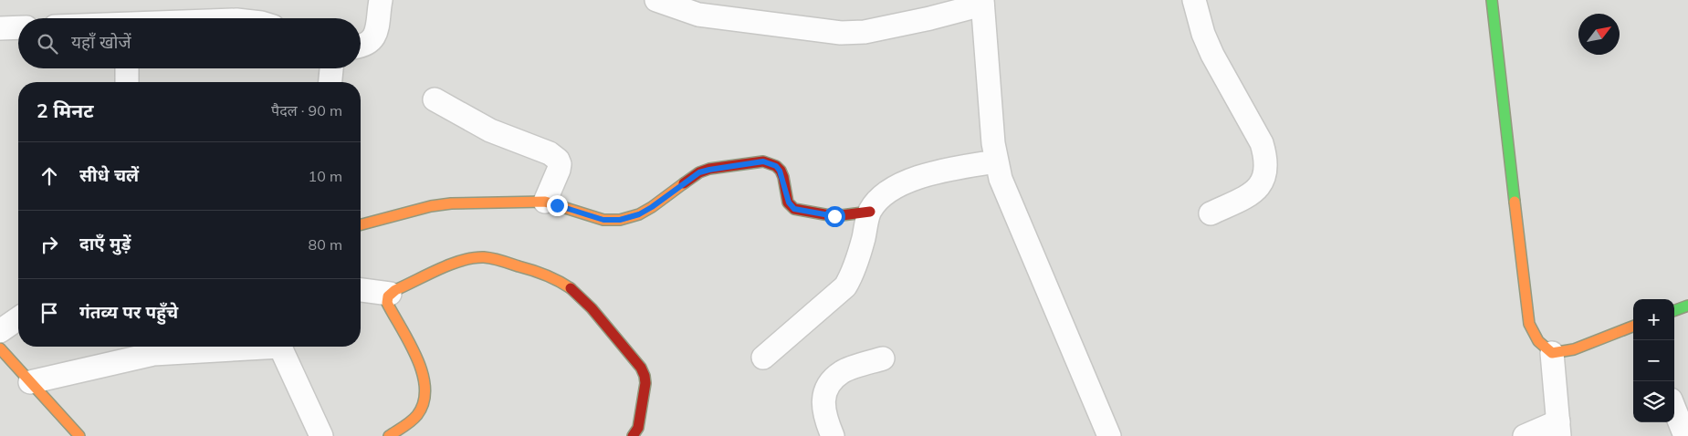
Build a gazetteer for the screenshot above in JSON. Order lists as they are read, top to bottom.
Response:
{
  "north": "top right",
  "page": {
    "search": "यहाँ खोजें",
    "heading": ["2 मिनट", "पैदल · 90 m"],
    "list": [
      ["सीधे चलें", "10 m"],
      ["दाएँ मुड़ें", "80 m"],
      "गंतव्य पर पहुँचे"
    ],
    "map_buttons": ["+", "−"]
  }
}
